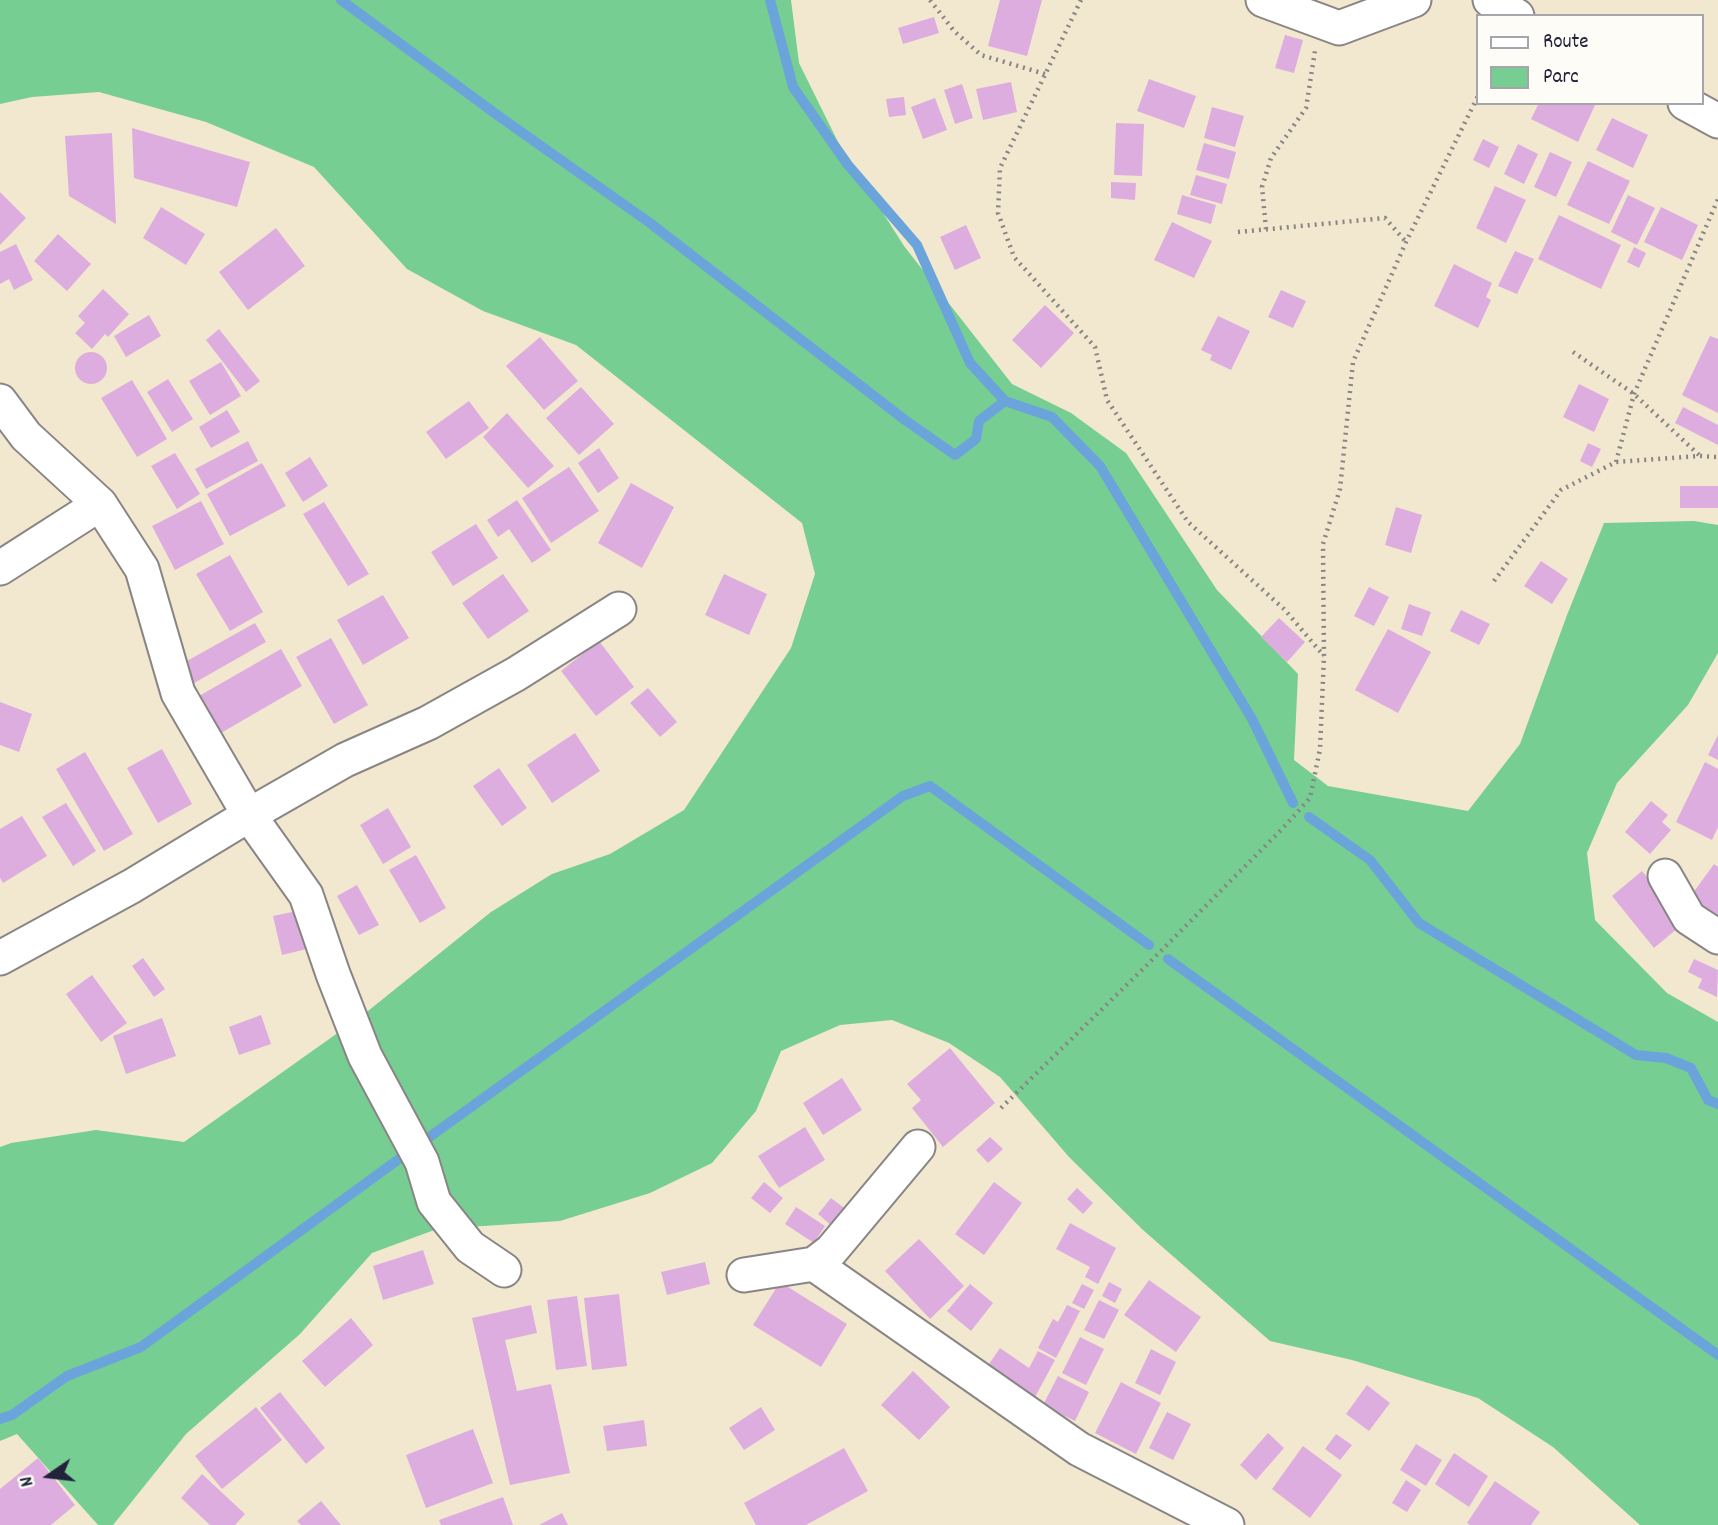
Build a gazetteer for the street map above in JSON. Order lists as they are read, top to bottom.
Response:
{
  "legend": ["Route", "Parc"],
  "north": "left"
}
